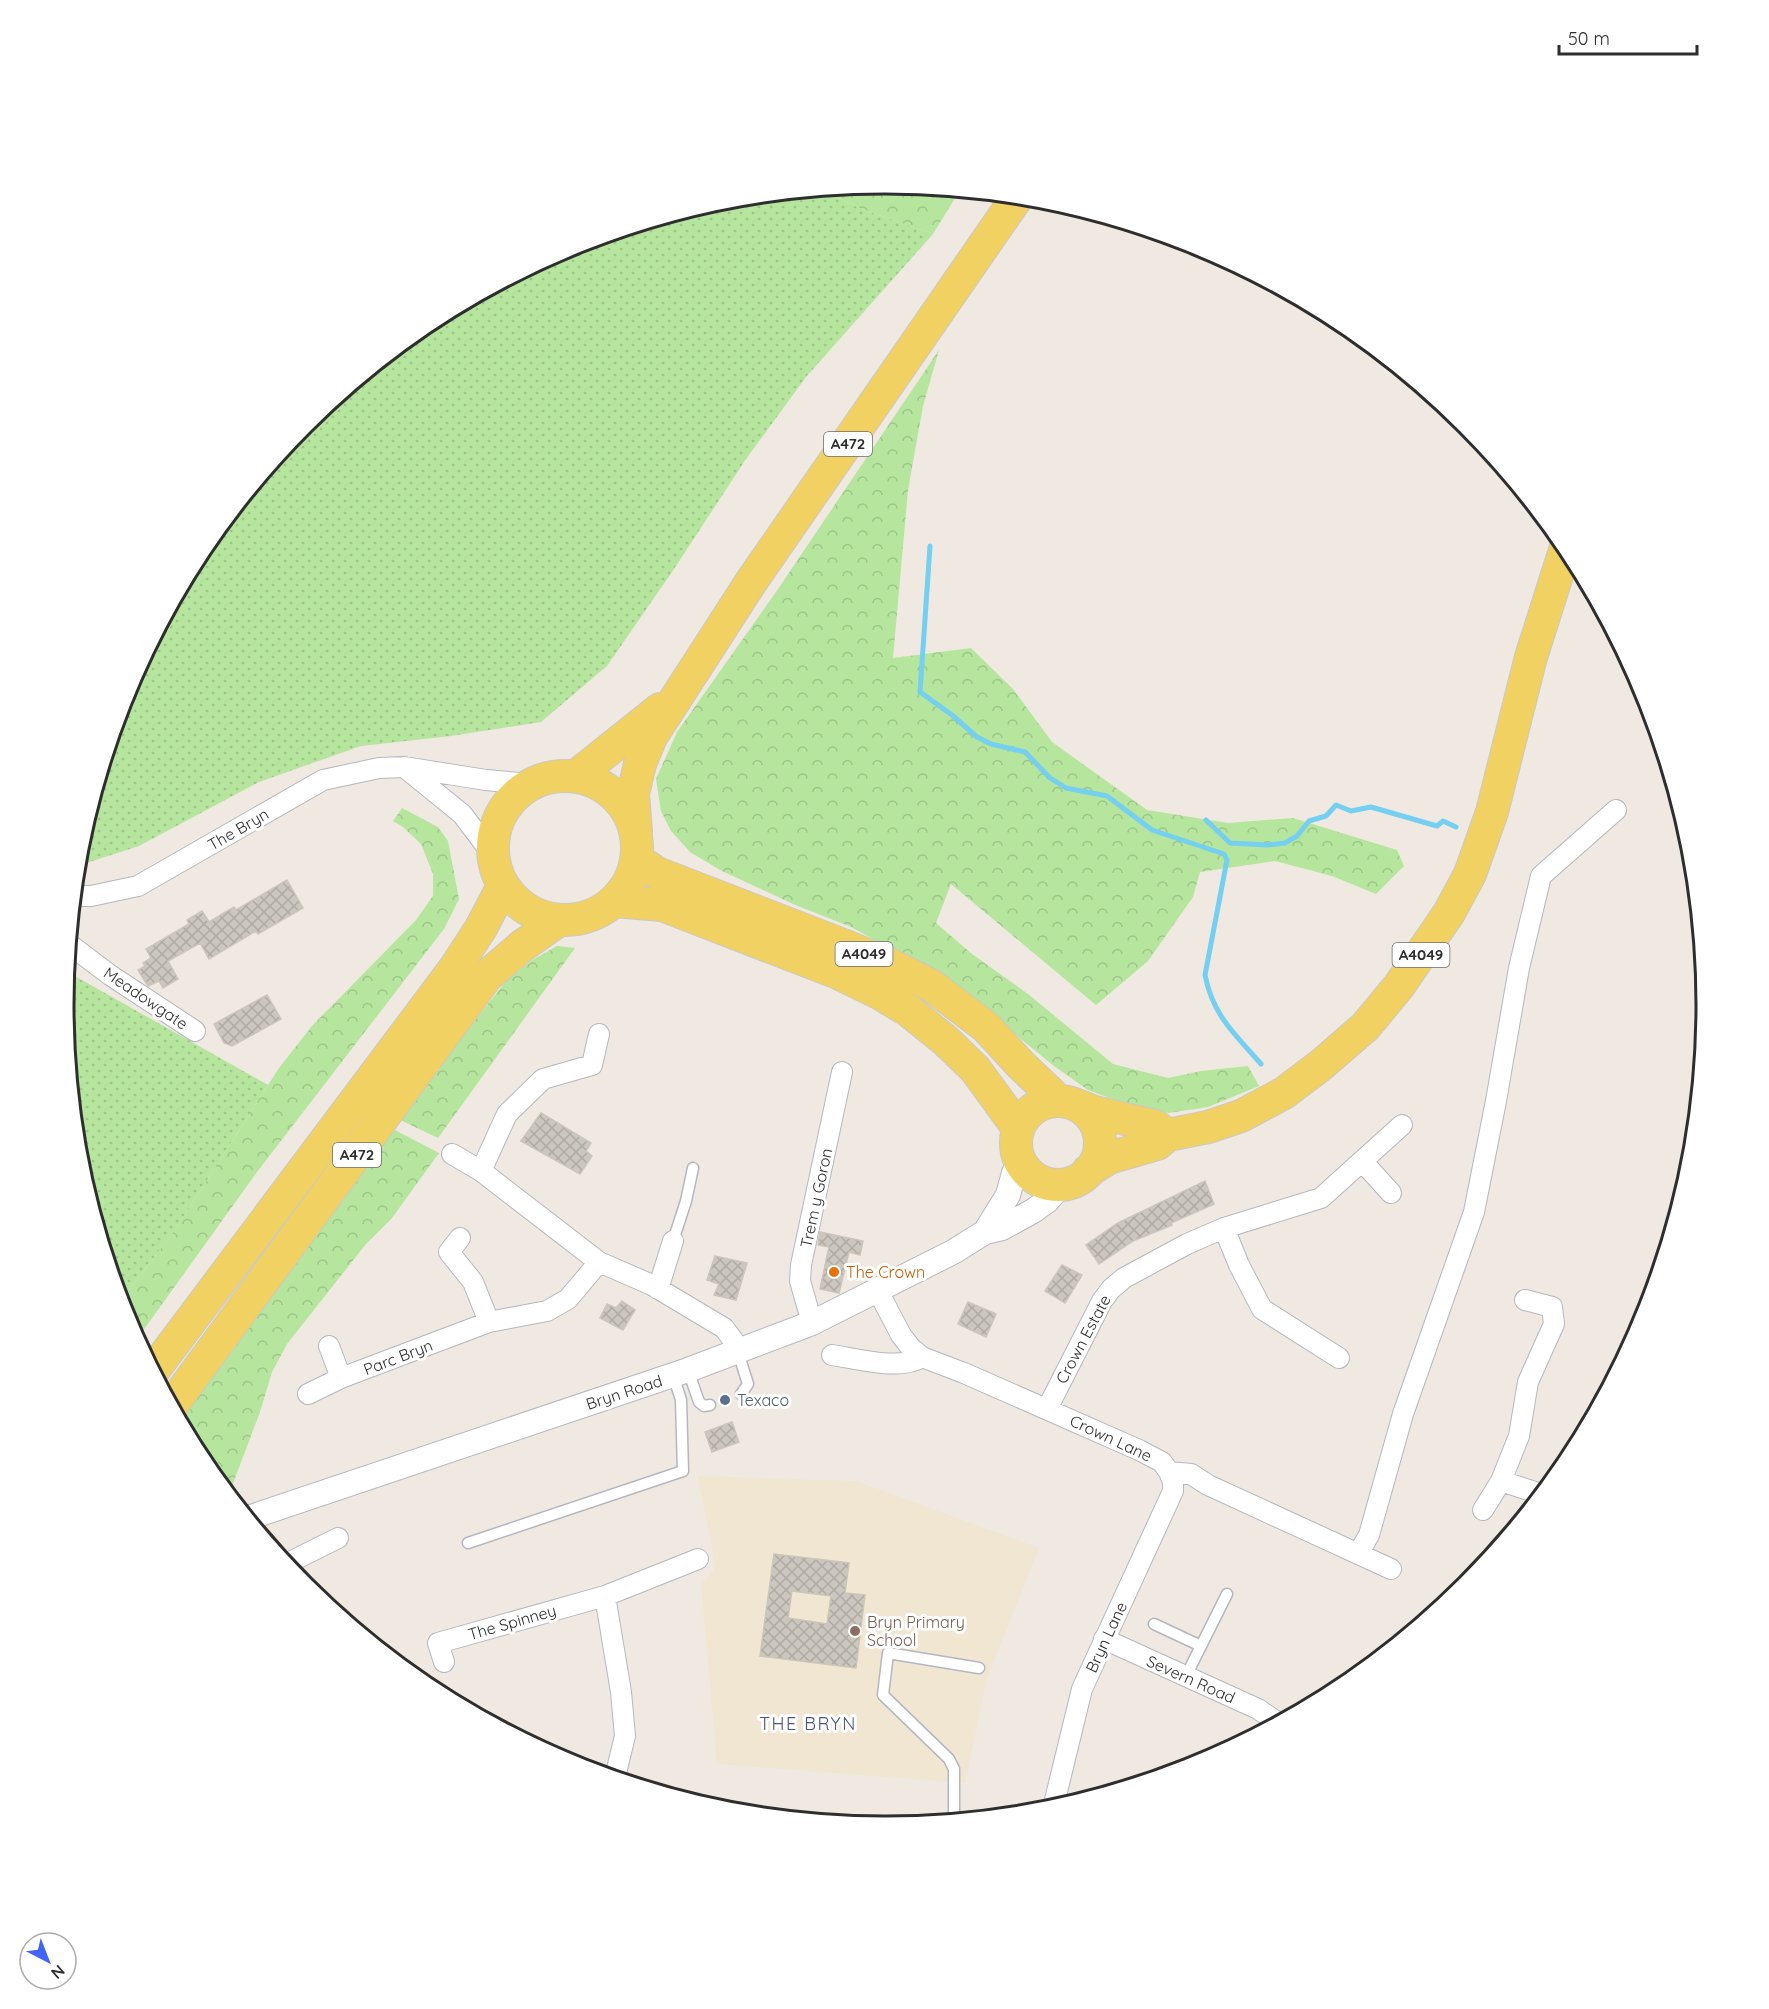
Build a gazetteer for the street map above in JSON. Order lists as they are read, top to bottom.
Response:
{
  "streets": {
    "main road": ["A472", "A4049"],
    "street": [
      "The Bryn",
      "Meadowgate",
      "Trem y Goron",
      "Crown Estate",
      "Parc Bryn",
      "Bryn Road",
      "Crown Lane",
      "The Spinney",
      "Bryn Lane",
      "Severn Road"
    ]
  },
  "crossings": [
    ["A472", "The Bryn"],
    ["A472", "A4049"],
    ["The Bryn", "A4049"],
    ["A4049", "Bryn Road"],
    ["Trem y Goron", "Bryn Road"],
    ["Crown Estate", "Crown Lane"],
    ["Bryn Road", "Crown Lane"],
    ["Crown Lane", "Bryn Lane"],
    ["Bryn Lane", "Severn Road"]
  ],
  "districts": ["THE BRYN"],
  "places": ["The Crown", "Texaco", "Bryn Primary School"],
  "scale_bar": "50 m",
  "north": "bottom right"
}
